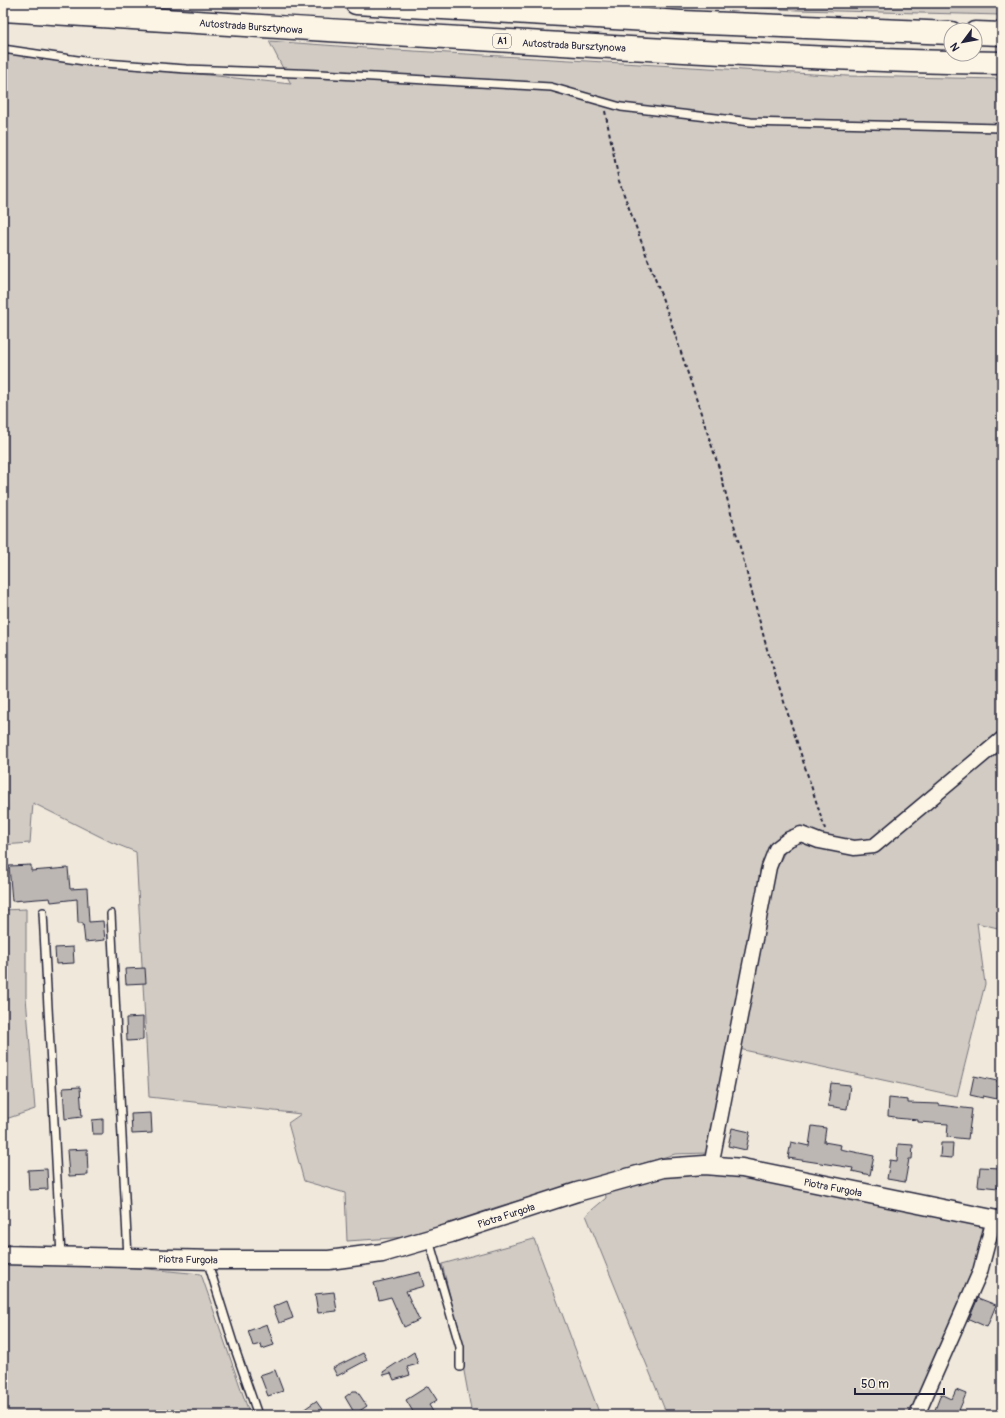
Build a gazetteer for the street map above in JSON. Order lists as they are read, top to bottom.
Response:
{
  "streets": {
    "highway": ["Autostrada Bursztynowa", "A1"],
    "street": ["Piotra Furgoła"]
  },
  "scale_bar": "50 m",
  "north": "bottom left"
}
